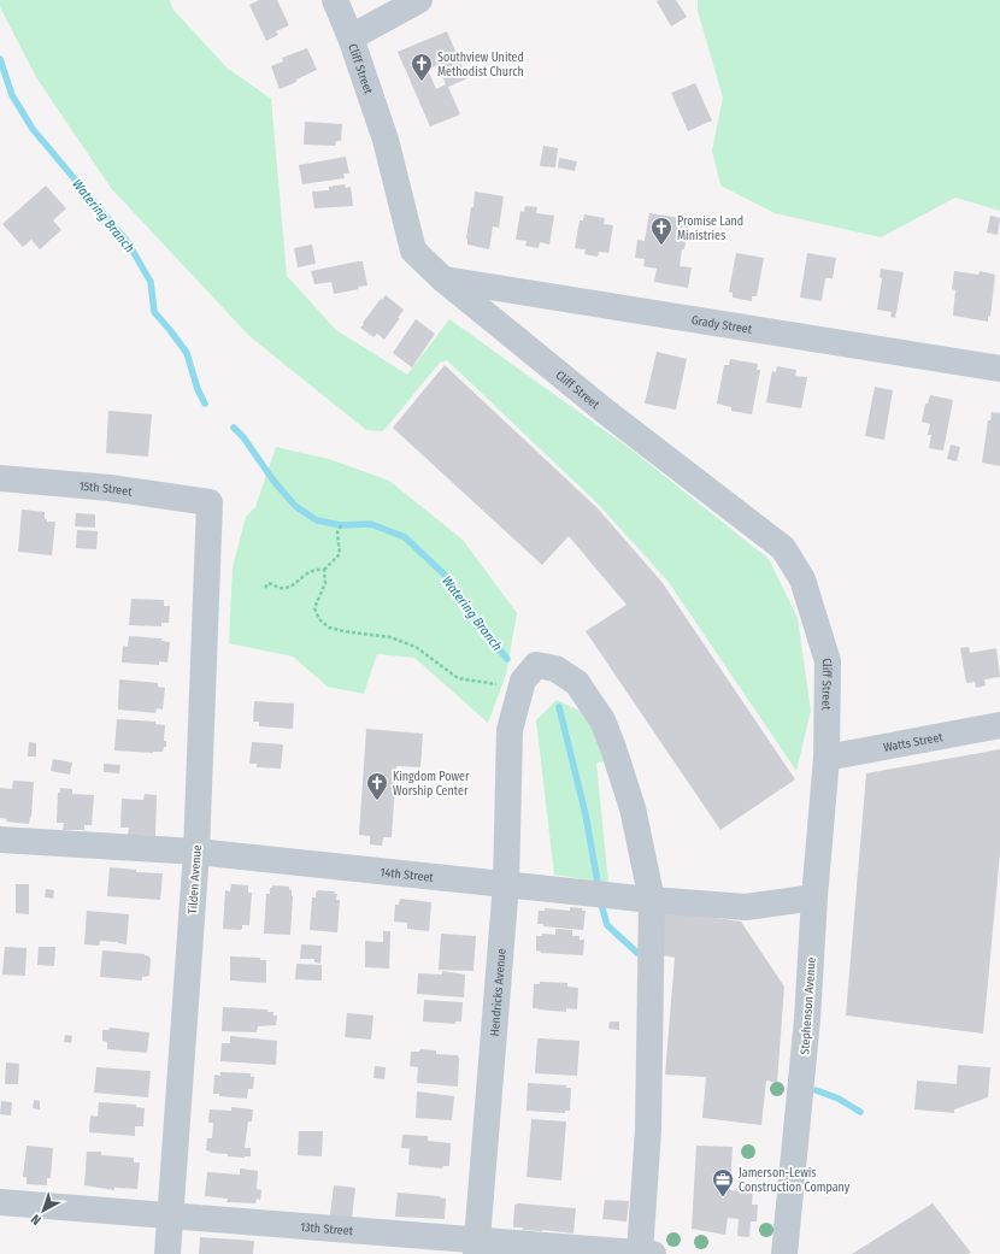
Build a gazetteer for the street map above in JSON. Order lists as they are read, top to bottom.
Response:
{
  "streets": {
    "street": [
      "Cliff Street",
      "Grady Street",
      "15th Street",
      "Watts Street",
      "14th Street",
      "Tilden Avenue",
      "Hendricks Avenue",
      "Stephenson Avenue",
      "13th Street"
    ]
  },
  "crossings": [
    ["Cliff Street", "Grady Street"],
    ["Cliff Street", "Watts Street"],
    ["Cliff Street", "Stephenson Avenue"],
    ["15th Street", "Tilden Avenue"],
    ["Watts Street", "Stephenson Avenue"],
    ["14th Street", "Tilden Avenue"],
    ["14th Street", "Hendricks Avenue"],
    ["14th Street", "Stephenson Avenue"],
    ["Tilden Avenue", "13th Street"],
    ["Hendricks Avenue", "13th Street"]
  ],
  "water": ["Watering Branch"],
  "places": {
    "church": ["Southview United Methodist Church", "Promise Land Ministries", "Kingdom Power Worship Center"],
    "office": ["Jamerson-Lewis Construction Company"]
  },
  "north": "bottom left"
}
